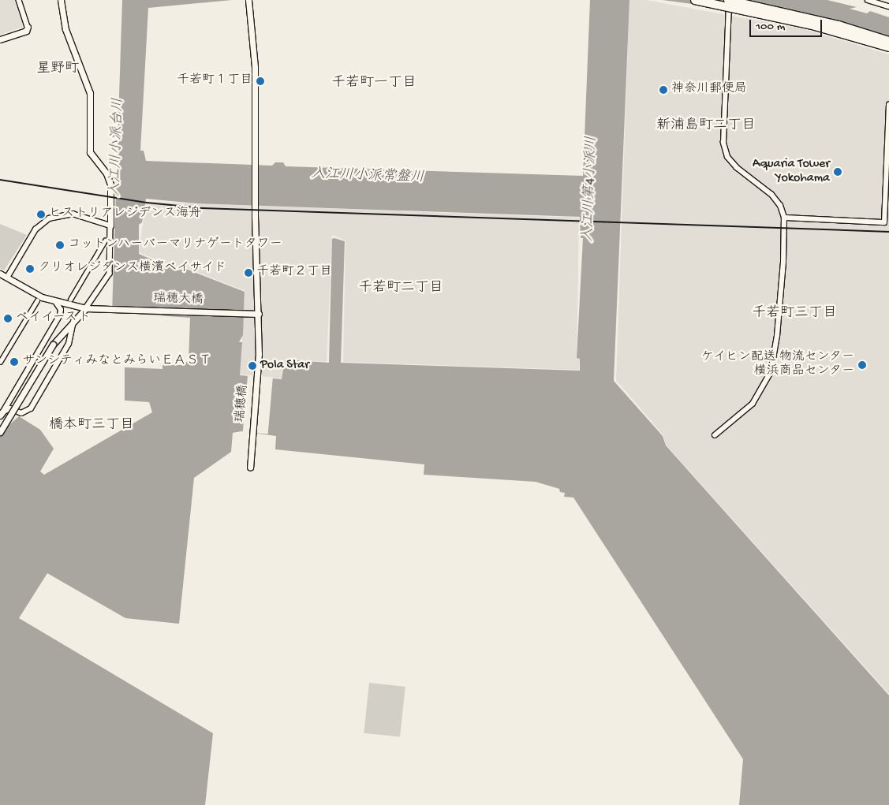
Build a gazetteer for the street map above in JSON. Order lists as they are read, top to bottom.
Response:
{
  "streets": {
    "street": ["瑞穂大橋", "瑞穂橋"]
  },
  "crossings": [
    ["瑞穂大橋", "瑞穂橋"]
  ],
  "districts": [
    "星野町",
    "千若町一丁目",
    "新浦島町二丁目",
    "千若町二丁目",
    "千若町三丁目",
    "橋本町三丁目"
  ],
  "water": ["入江川小派台川", "入江川小派常盤川", "入江川第4小派川"],
  "places": [
    "千若町１丁目",
    "神奈川郵便局",
    "Aquaria Tower Yokohama",
    "ヒストリアレジデンス海舟",
    "コットンハーバーマリナゲートタワー",
    "クリオレジダンス横濱ベイサイド",
    "千若町２丁目",
    "ベイイースト",
    "サンシティみなとみらいＥＡＳＴ",
    "ケイヒン配送 物流センター 横浜商品センター",
    "Pola Star"
  ],
  "scale_bar": "100 m"
}
